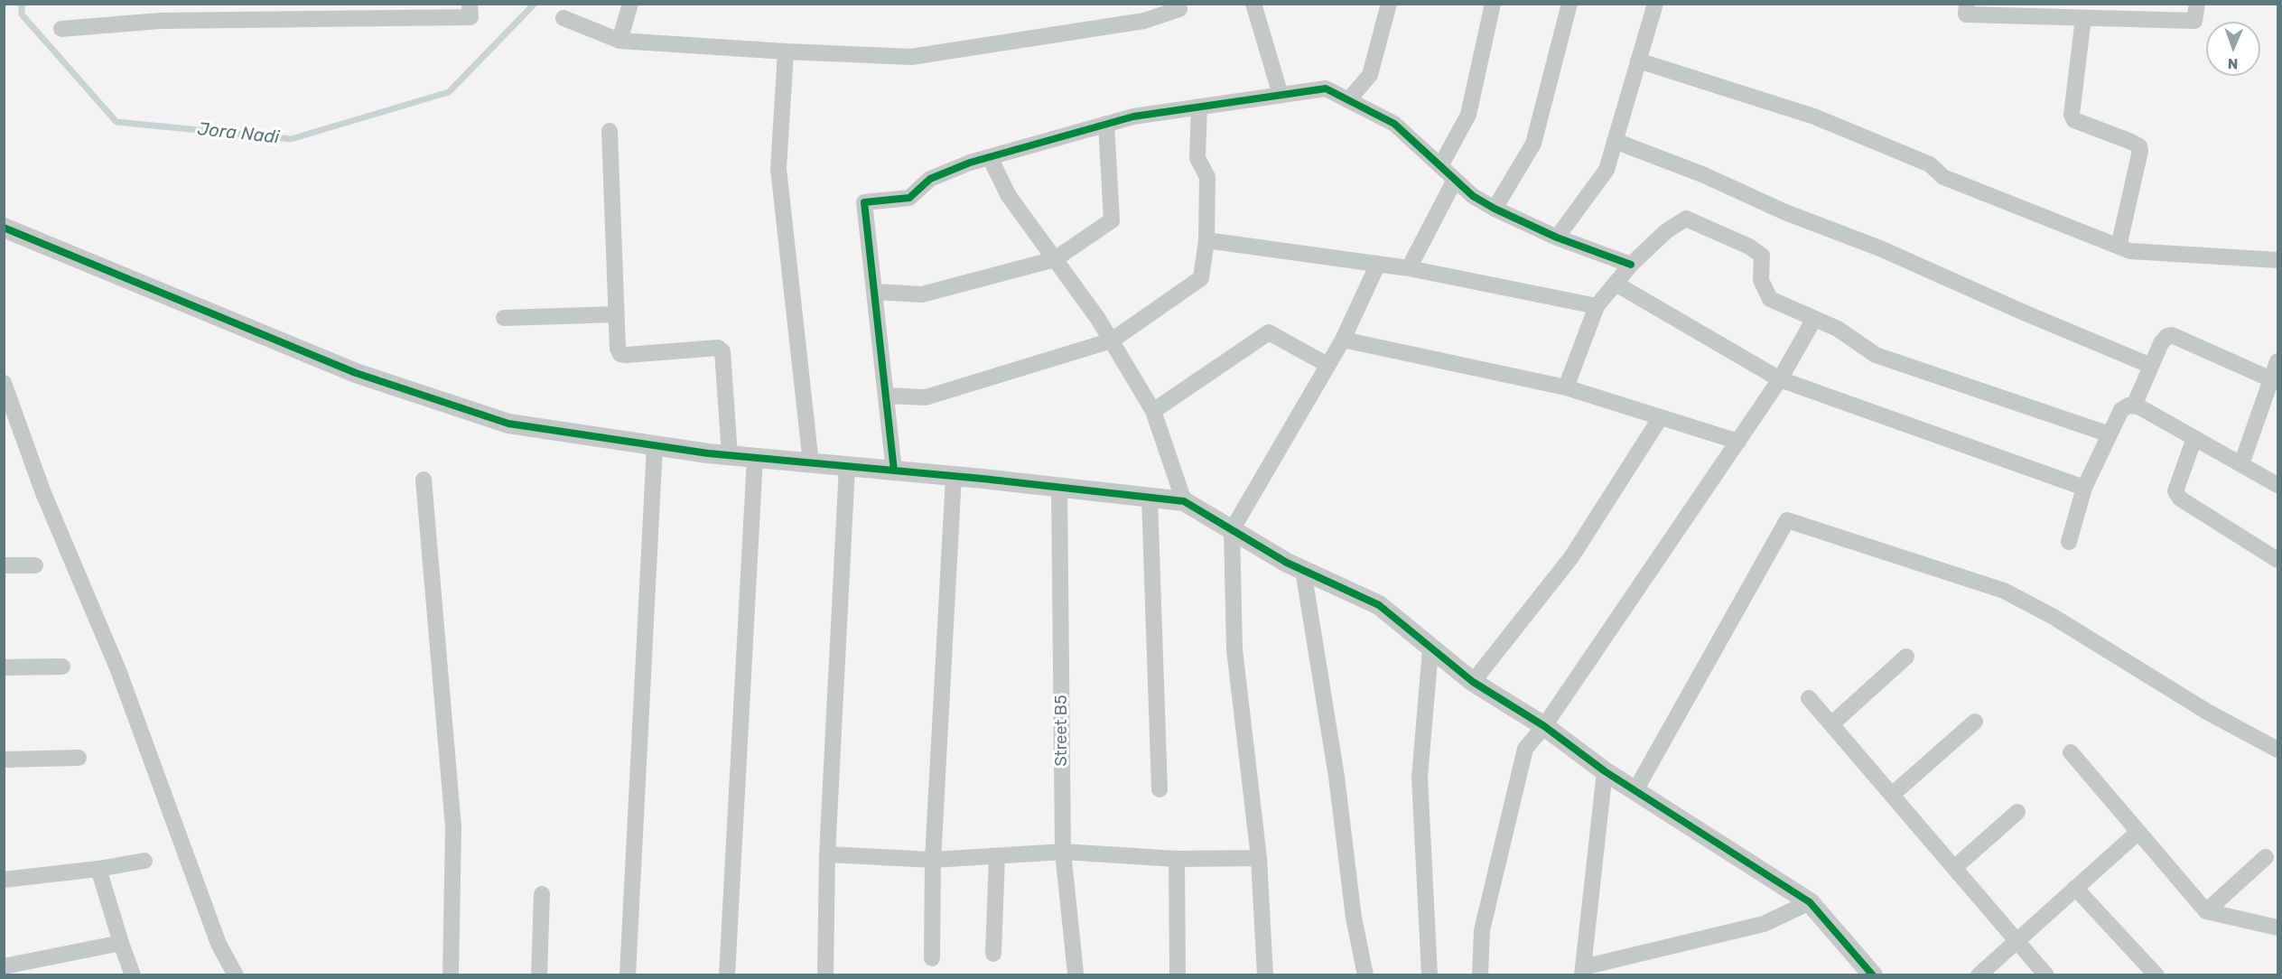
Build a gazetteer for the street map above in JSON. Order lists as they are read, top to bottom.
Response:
{
  "streets": {
    "street": ["Street B5"]
  },
  "water": ["Jora Nadi"],
  "north": "bottom"
}
